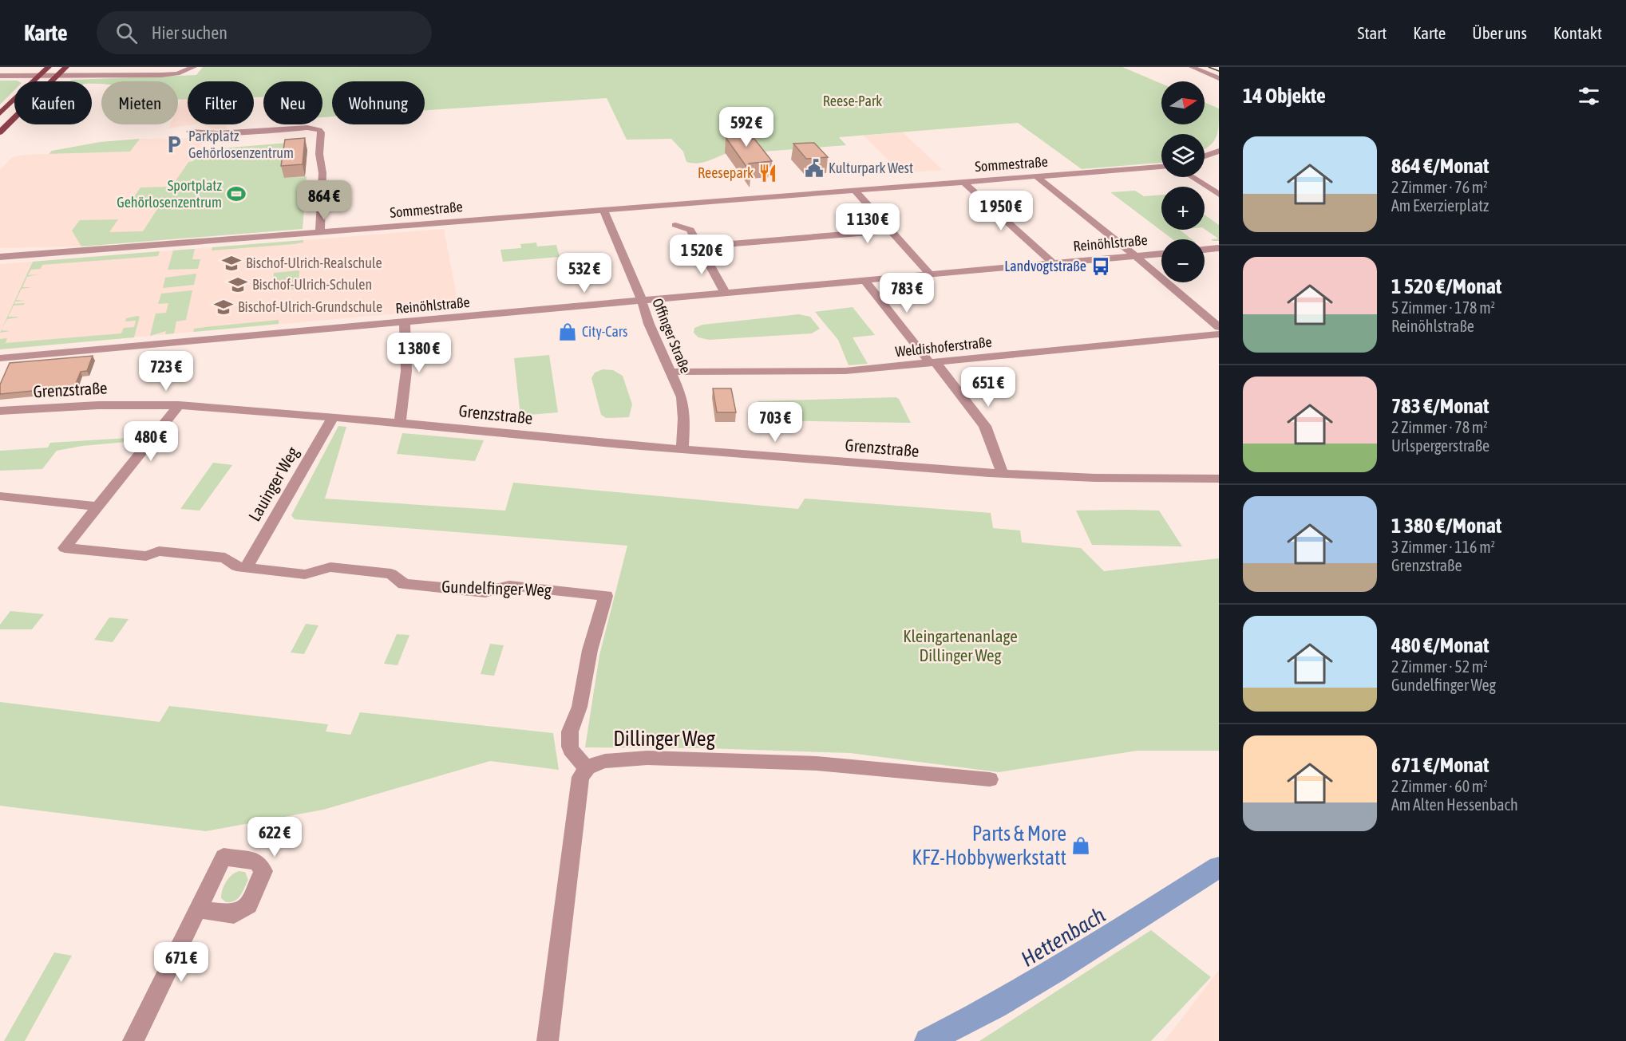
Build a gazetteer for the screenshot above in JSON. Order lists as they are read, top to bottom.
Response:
{
  "streets": {
    "street": [
      "Sommestraße",
      "Reinöhlstraße",
      "Offinger Straße",
      "Weldishoferstraße",
      "Grenzstraße",
      "Lauinger Weg",
      "Gundelfinger Weg",
      "Dillinger Weg"
    ]
  },
  "crossings": [
    ["Sommestraße", "Reinöhlstraße"],
    ["Sommestraße", "Offinger Straße"],
    ["Reinöhlstraße", "Offinger Straße"],
    ["Offinger Straße", "Weldishoferstraße"],
    ["Offinger Straße", "Grenzstraße"],
    ["Grenzstraße", "Lauinger Weg"],
    ["Grenzstraße", "Gundelfinger Weg"],
    ["Lauinger Weg", "Gundelfinger Weg"],
    ["Gundelfinger Weg", "Dillinger Weg"]
  ],
  "water": ["Hettenbach"],
  "parks": ["Reese-Park", "Kleingartenanlage Dillinger Weg"],
  "places": {
    "parking": ["Parkplatz Gehörlosenzentrum"],
    "public building": ["Kulturpark West"],
    "restaurant": ["Reesepark"],
    "sports": ["Sportplatz Gehörlosenzentrum"],
    "school or university": ["Bischof-Ulrich-Realschule", "Bischof-Ulrich-Schulen", "Bischof-Ulrich-Grundschule"],
    "bus stop": ["Landvogtstraße"],
    "shop": ["City-Cars", "Parts & More KFZ-Hobbywerkstatt"]
  },
  "north": "right",
  "page": {
    "header": "Karte",
    "search": "Hier suchen",
    "nav": [
      "Start",
      "Karte",
      "Über uns",
      "Kontakt"
    ],
    "heading": "14 Objekte",
    "map_buttons": ["+", "−"],
    "chip": [
      "Kaufen",
      "Mieten",
      "Filter",
      "Neu",
      "Wohnung"
    ],
    "price": [
      "592 €",
      "864 €",
      "1 950 €",
      "1 130 €",
      "1 520 €",
      "532 €",
      "783 €",
      "1 380 €",
      "723 €",
      "651 €",
      "703 €",
      "480 €",
      "622 €",
      "671 €"
    ],
    "list": [
      {
        "name": "864 €/Monat",
        "note": "2 Zimmer · 76 m² · Am Exerzierplatz"
      },
      {
        "name": "1 520 €/Monat",
        "note": "5 Zimmer · 178 m² · Reinöhlstraße"
      },
      {
        "name": "783 €/Monat",
        "note": "2 Zimmer · 78 m² · Urlspergerstraße"
      },
      {
        "name": "1 380 €/Monat",
        "note": "3 Zimmer · 116 m² · Grenzstraße"
      },
      {
        "name": "480 €/Monat",
        "note": "2 Zimmer · 52 m² · Gundelfinger Weg"
      },
      {
        "name": "671 €/Monat",
        "note": "2 Zimmer · 60 m² · Am Alten Hessenbach"
      }
    ]
  }
}
